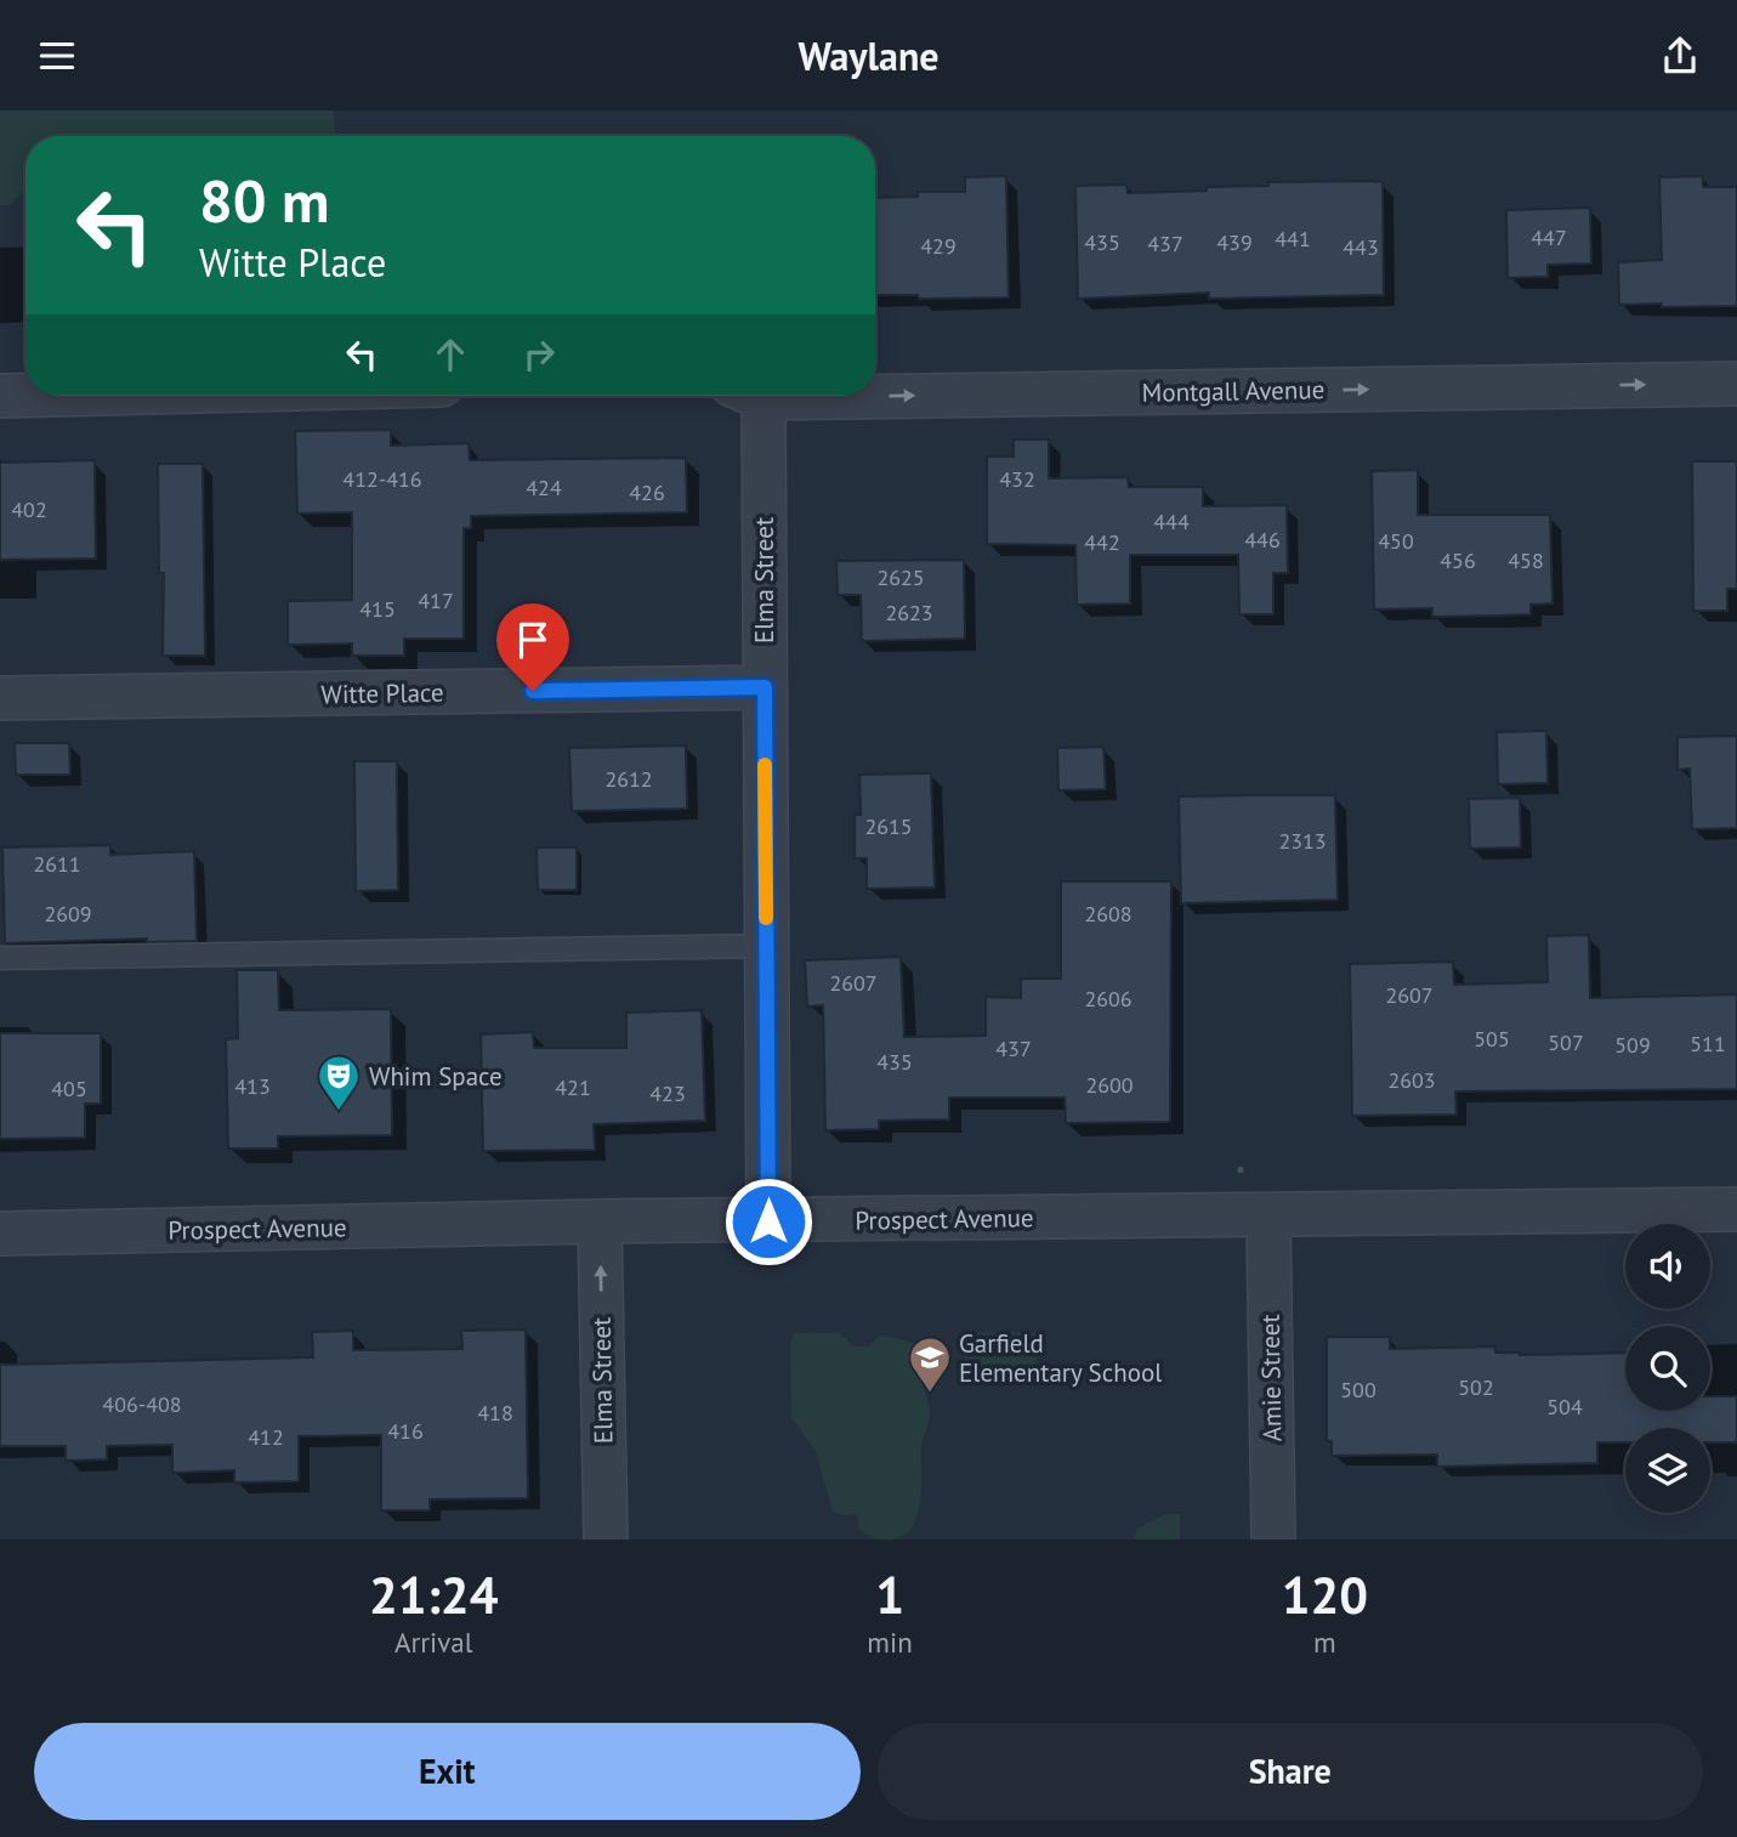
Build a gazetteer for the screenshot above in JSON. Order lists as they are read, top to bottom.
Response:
{
  "streets": {
    "street": [
      "Montgall Avenue",
      "Elma Street",
      "Witte Place",
      "Prospect Avenue",
      "Amie Street"
    ]
  },
  "crossings": [
    ["Elma Street", "Witte Place"],
    ["Elma Street", "Prospect Avenue"],
    ["Prospect Avenue", "Amie Street"]
  ],
  "one_way": ["Montgall Avenue"],
  "places": {
    "theatre": ["Whim Space"],
    "school or university": ["Garfield Elementary School"]
  },
  "house_numbers": [
    "447",
    "441",
    "435",
    "439",
    "437",
    "429",
    "443",
    "412-416",
    "432",
    "424",
    "426",
    "402",
    "444",
    "446",
    "450",
    "442",
    "456",
    "458",
    "2625",
    "417",
    "415",
    "2623",
    "2612",
    "2615",
    "2313",
    "2611",
    "2609",
    "2608",
    "2607",
    "2607",
    "2606",
    "505",
    "507",
    "511",
    "509",
    "437",
    "435",
    "2603",
    "2600",
    "413",
    "421",
    "405",
    "423",
    "502",
    "500",
    "406-408",
    "504",
    "418",
    "416",
    "412"
  ],
  "page": {
    "header": "Waylane",
    "turn": ["80 m", "Witte Place"],
    "eta": [
      "21:24",
      "Arrival",
      "1",
      "min",
      "120",
      "m"
    ],
    "buttons": ["Exit", "Share"]
  }
}
